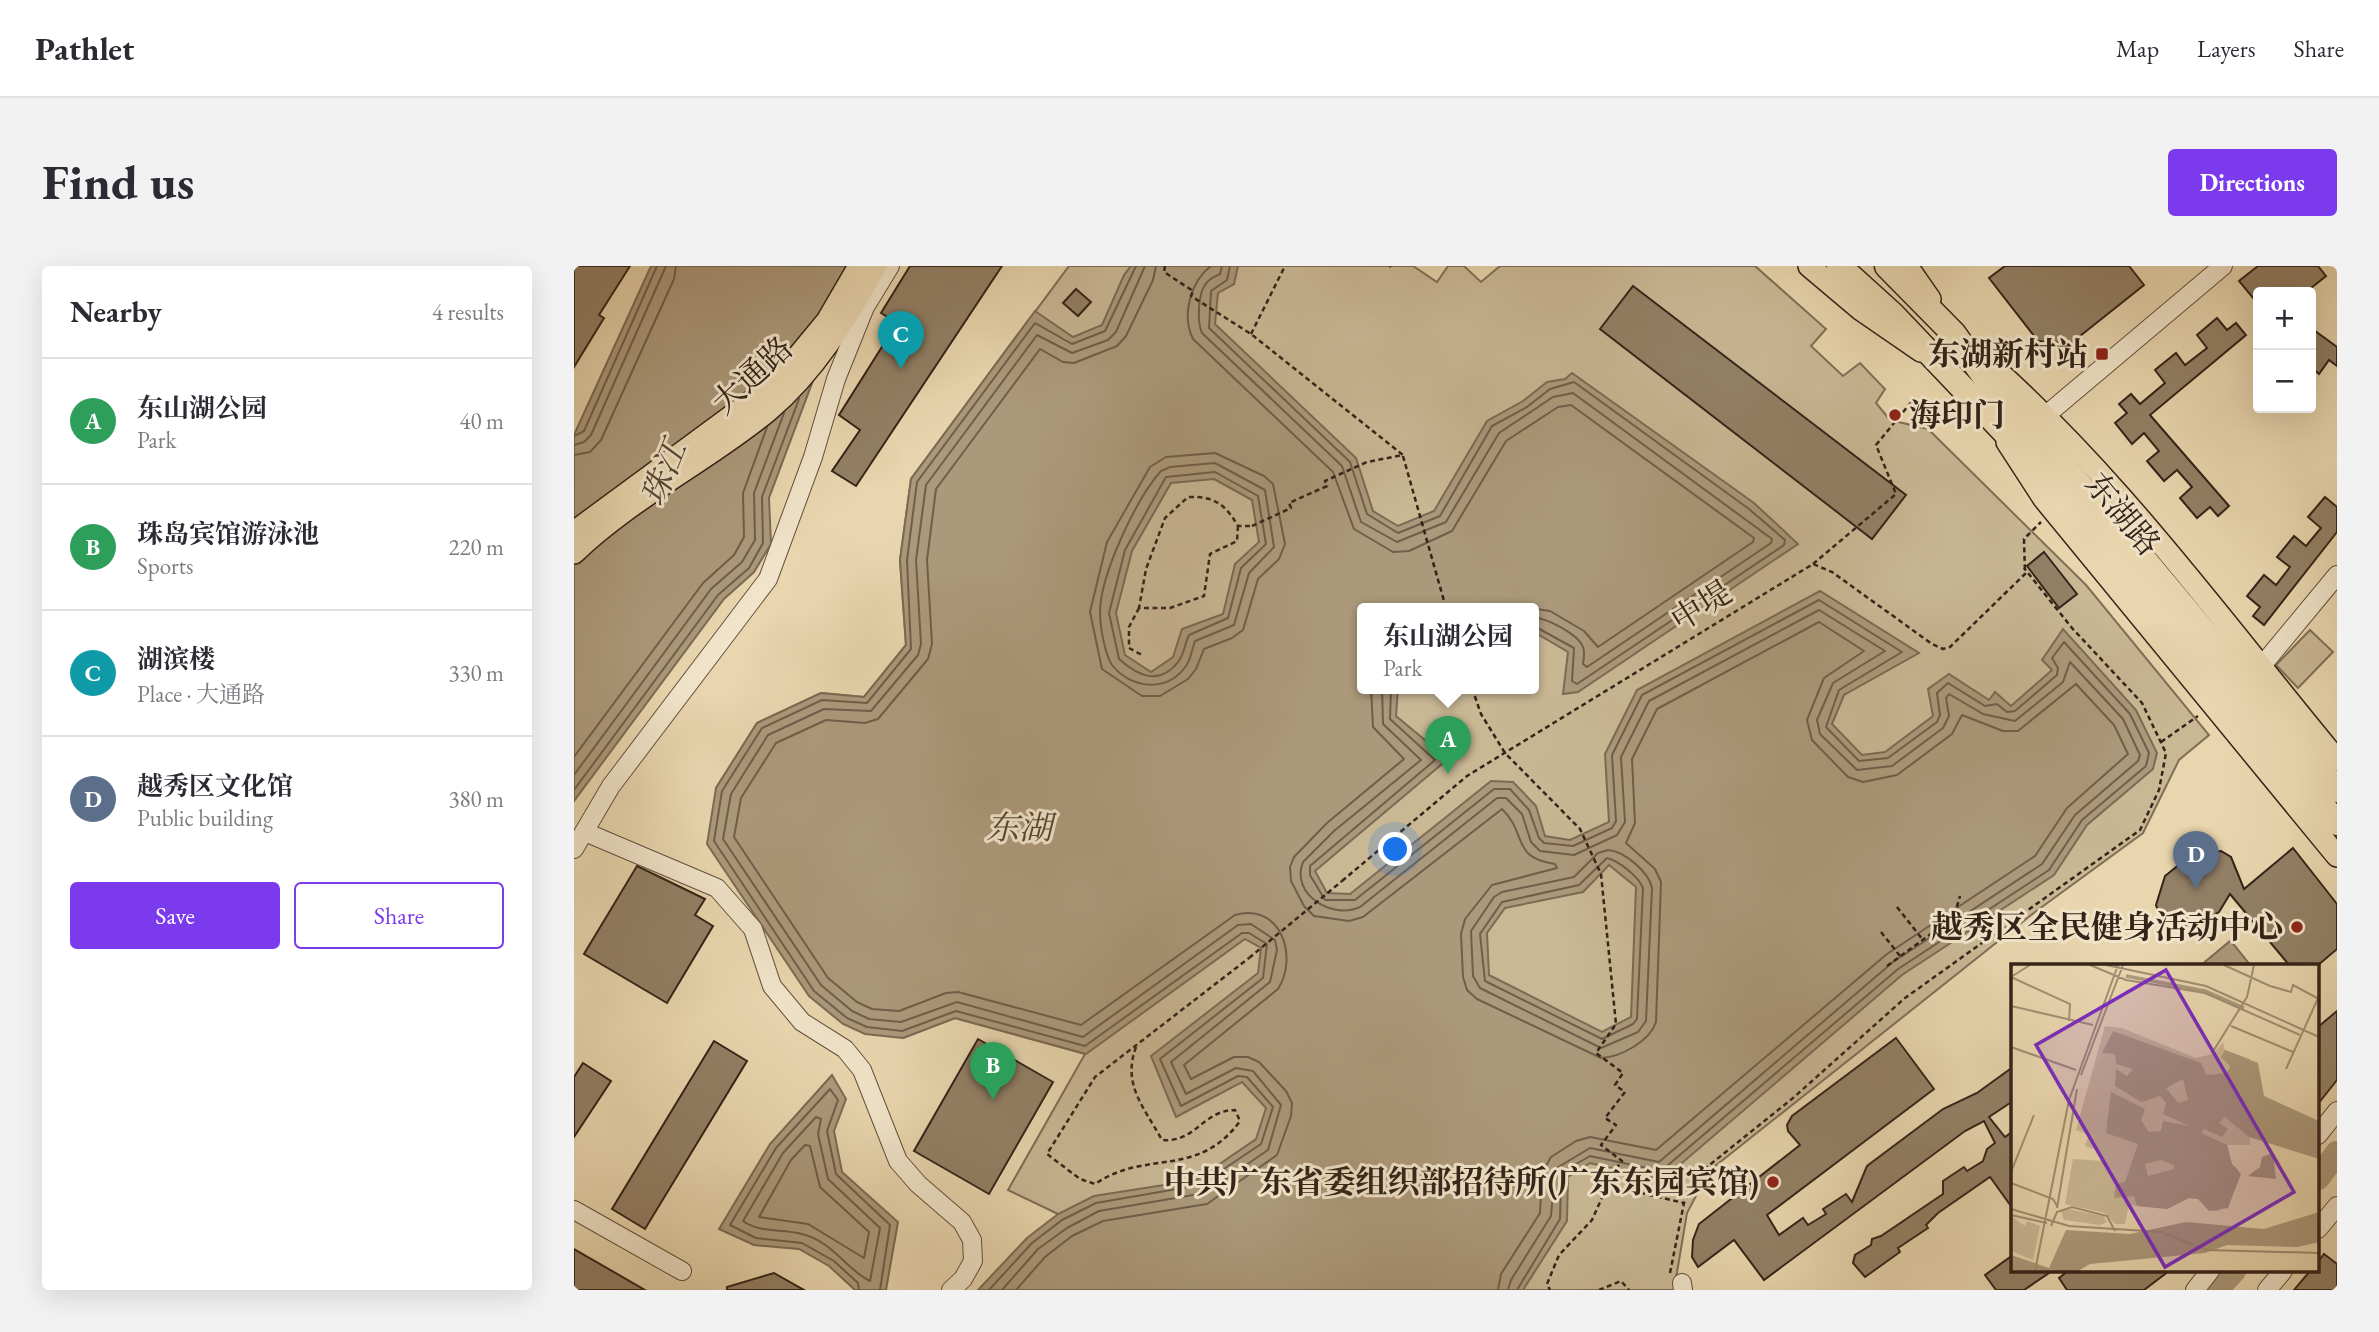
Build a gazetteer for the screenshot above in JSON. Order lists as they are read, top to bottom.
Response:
{
  "streets": {
    "highway": ["东湖路"],
    "main road": ["大通路"],
    "path": ["中堤"]
  },
  "water": ["珠江", "东湖"],
  "places": {
    "transit": ["东湖新村站"],
    "other": ["海印门", "越秀区全民健身活动中心", "中共广东省委组织部招待所(广东东园宾馆)"]
  },
  "page": {
    "header": "Pathlet",
    "nav": ["Map", "Layers", "Share"],
    "buttons": [
      "Directions",
      ["Save", "Share"]
    ],
    "title": "Find us",
    "heading": ["Nearby", "4 results"],
    "map_buttons": ["+", "−"],
    "pins": [
      "C",
      "A",
      "D",
      "B"
    ],
    "list": [
      {
        "mark": "A",
        "name": "东山湖公园",
        "note": "Park",
        "value": "40 m"
      },
      {
        "mark": "B",
        "name": "珠岛宾馆游泳池",
        "note": "Sports",
        "value": "220 m"
      },
      {
        "mark": "C",
        "name": "湖滨楼",
        "note": "Place · 大通路",
        "value": "330 m"
      },
      {
        "mark": "D",
        "name": "越秀区文化馆",
        "note": "Public building",
        "value": "380 m"
      }
    ],
    "popup": ["东山湖公园", "Park"]
  }
}
